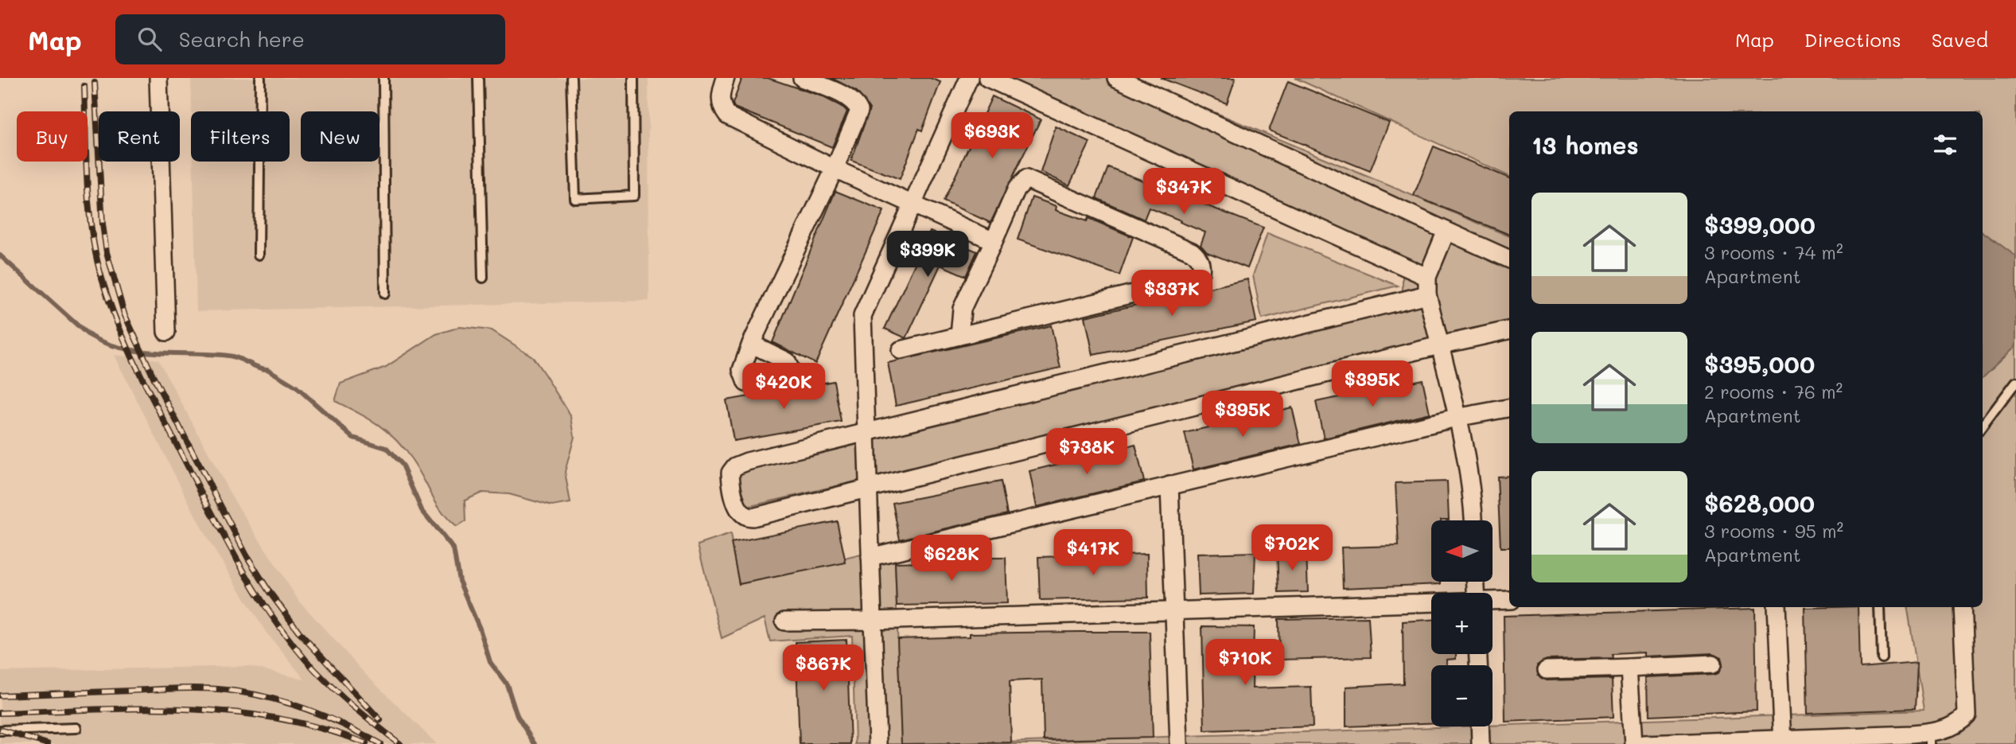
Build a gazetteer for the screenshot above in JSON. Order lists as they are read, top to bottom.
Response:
{
  "north": "left",
  "page": {
    "header": "Map",
    "search": "Search here",
    "nav": ["Map", "Directions", "Saved"],
    "chip": [
      "Buy",
      "Rent",
      "Filters",
      "New"
    ],
    "heading": "13 homes",
    "price": [
      "$693K",
      "$347K",
      "$399K",
      "$337K",
      "$395K",
      "$420K",
      "$395K",
      "$738K",
      "$702K",
      "$417K",
      "$628K",
      "$710K",
      "$867K"
    ],
    "list": [
      {
        "name": "$399,000",
        "note": "3 rooms · 74 m² · Apartment"
      },
      {
        "name": "$395,000",
        "note": "2 rooms · 76 m² · Apartment"
      },
      {
        "name": "$628,000",
        "note": "3 rooms · 95 m² · Apartment"
      }
    ],
    "map_buttons": ["+", "−"]
  }
}
